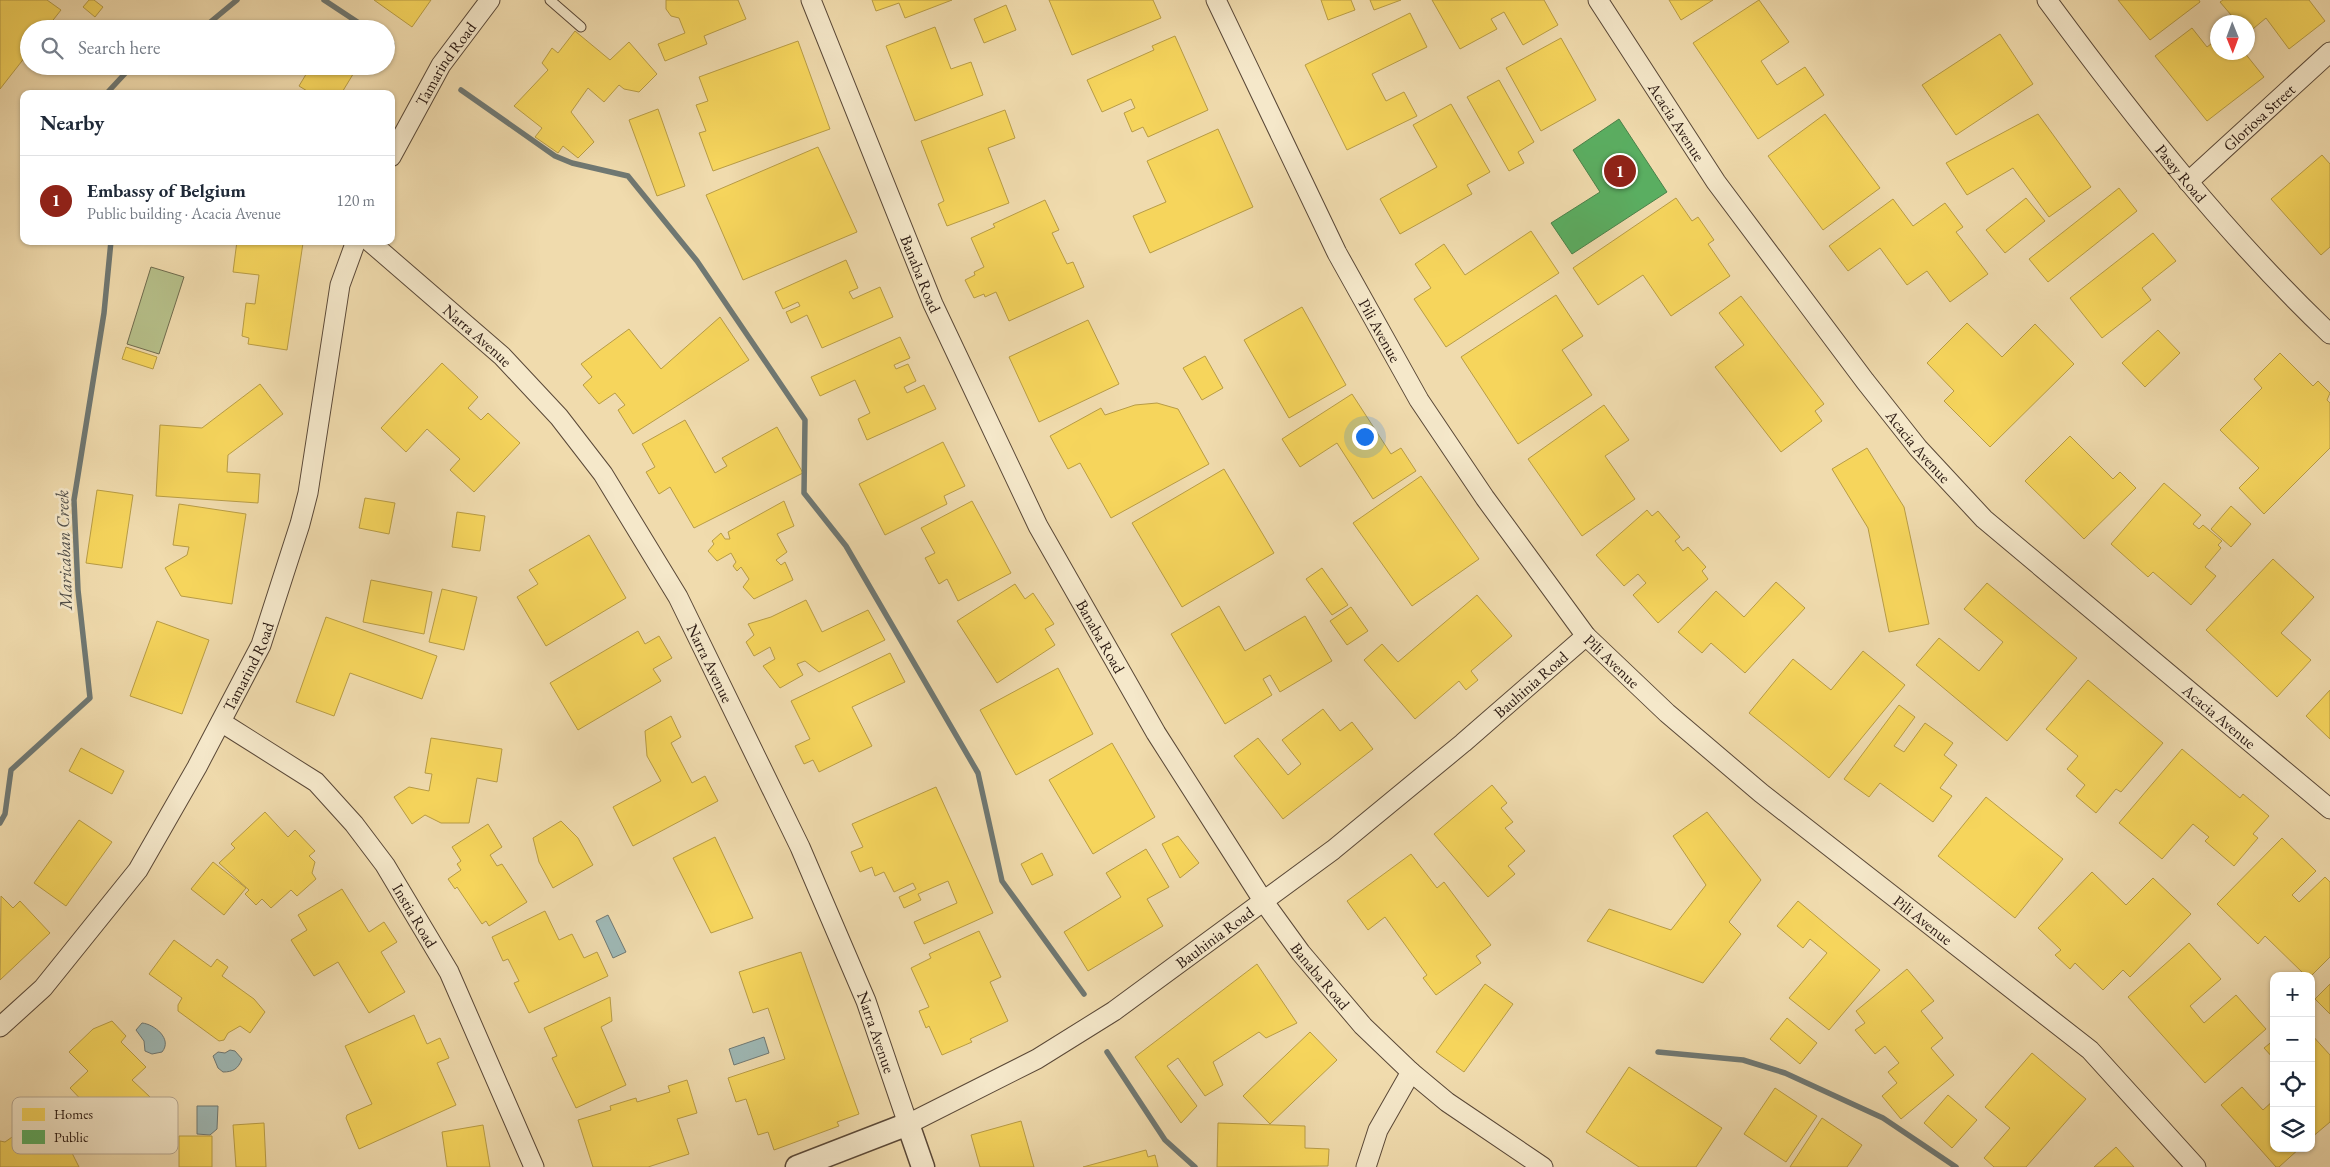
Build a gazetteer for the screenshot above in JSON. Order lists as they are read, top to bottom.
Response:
{
  "streets": {
    "street": [
      "Tamarind Road",
      "Gloriosa Street",
      "Acacia Avenue",
      "Pasay Road",
      "Banaba Road",
      "Pili Avenue",
      "Narra Avenue",
      "Bauhinia Road",
      "Instia Road"
    ]
  },
  "crossings": [
    ["Tamarind Road", "Instia Road"],
    ["Gloriosa Street", "Pasay Road"],
    ["Banaba Road", "Bauhinia Road"],
    ["Pili Avenue", "Bauhinia Road"],
    ["Narra Avenue", "Bauhinia Road"]
  ],
  "water": ["Maricaban Creek"],
  "legend": ["Homes", "Public"],
  "north": "bottom",
  "page": {
    "search": "Search here",
    "heading": "Nearby",
    "pins": "1",
    "list": [
      {
        "mark": "1",
        "name": "Embassy of Belgium",
        "note": "Public building · Acacia Avenue",
        "value": "120 m"
      }
    ],
    "map_buttons": ["+", "−"]
  }
}
